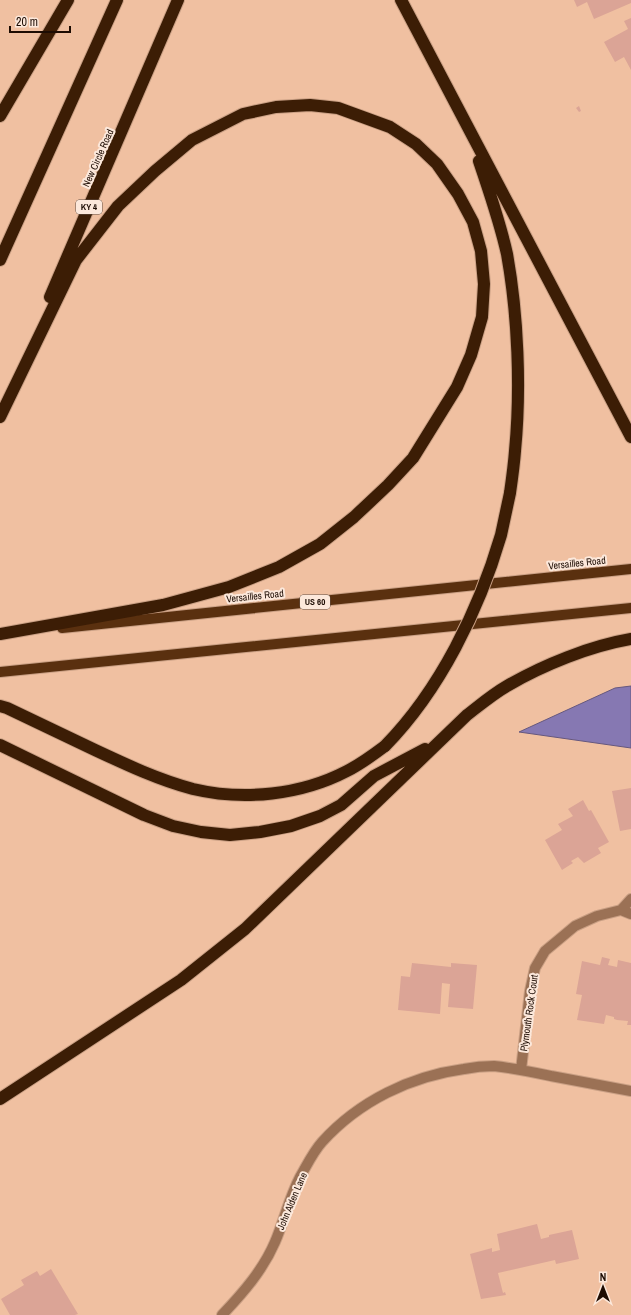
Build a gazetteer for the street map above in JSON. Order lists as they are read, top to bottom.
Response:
{
  "streets": {
    "highway": ["New Circle Road", "KY 4"],
    "main road": ["Versailles Road", "US 60"],
    "street": ["Plymouth Rock Court", "John Alden Lane"]
  },
  "crossings": [
    ["Plymouth Rock Court", "John Alden Lane"]
  ],
  "scale_bar": "20 m",
  "north": "top"
}
